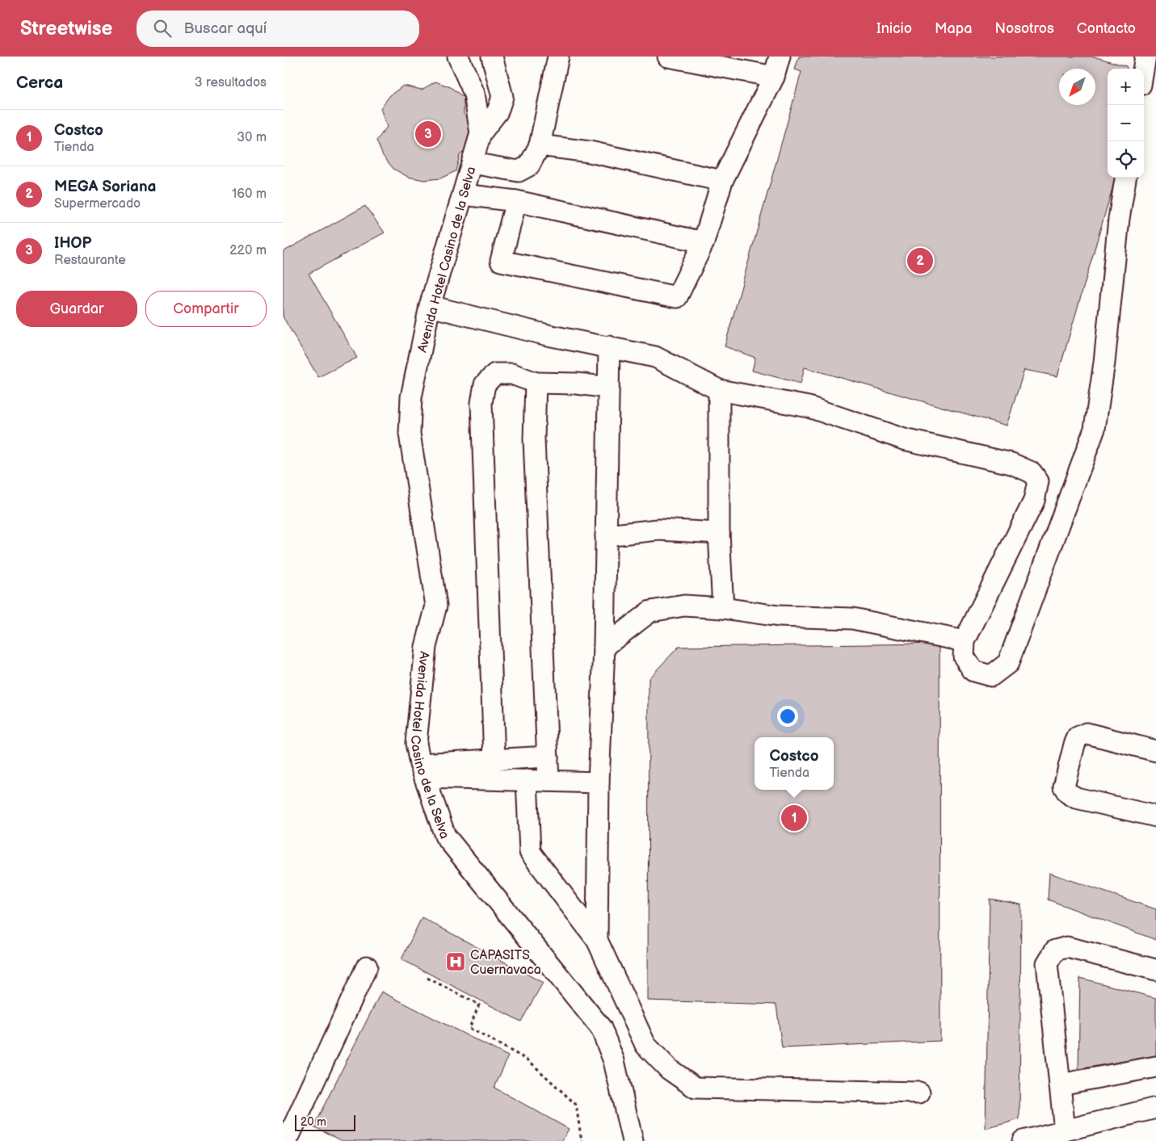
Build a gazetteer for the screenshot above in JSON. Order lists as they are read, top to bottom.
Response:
{
  "streets": {
    "street": ["Avenida Hotel Casino de la Selva"]
  },
  "places": {
    "hospital": ["CAPASITS Cuernavaca"]
  },
  "scale_bar": "20 m",
  "north": "bottom left",
  "page": {
    "header": "Streetwise",
    "search": "Buscar aquí",
    "nav": [
      "Inicio",
      "Mapa",
      "Nosotros",
      "Contacto"
    ],
    "heading": ["Cerca", "3 resultados"],
    "map_buttons": ["+", "−"],
    "list": [
      {
        "mark": "1",
        "name": "Costco",
        "note": "Tienda",
        "value": "30 m"
      },
      {
        "mark": "2",
        "name": "MEGA Soriana",
        "note": "Supermercado",
        "value": "160 m"
      },
      {
        "mark": "3",
        "name": "IHOP",
        "note": "Restaurante",
        "value": "220 m"
      }
    ],
    "pins": ["3", "2", "1"],
    "buttons": ["Guardar", "Compartir"],
    "popup": ["Costco", "Tienda"],
    "scale": "20 m"
  }
}
